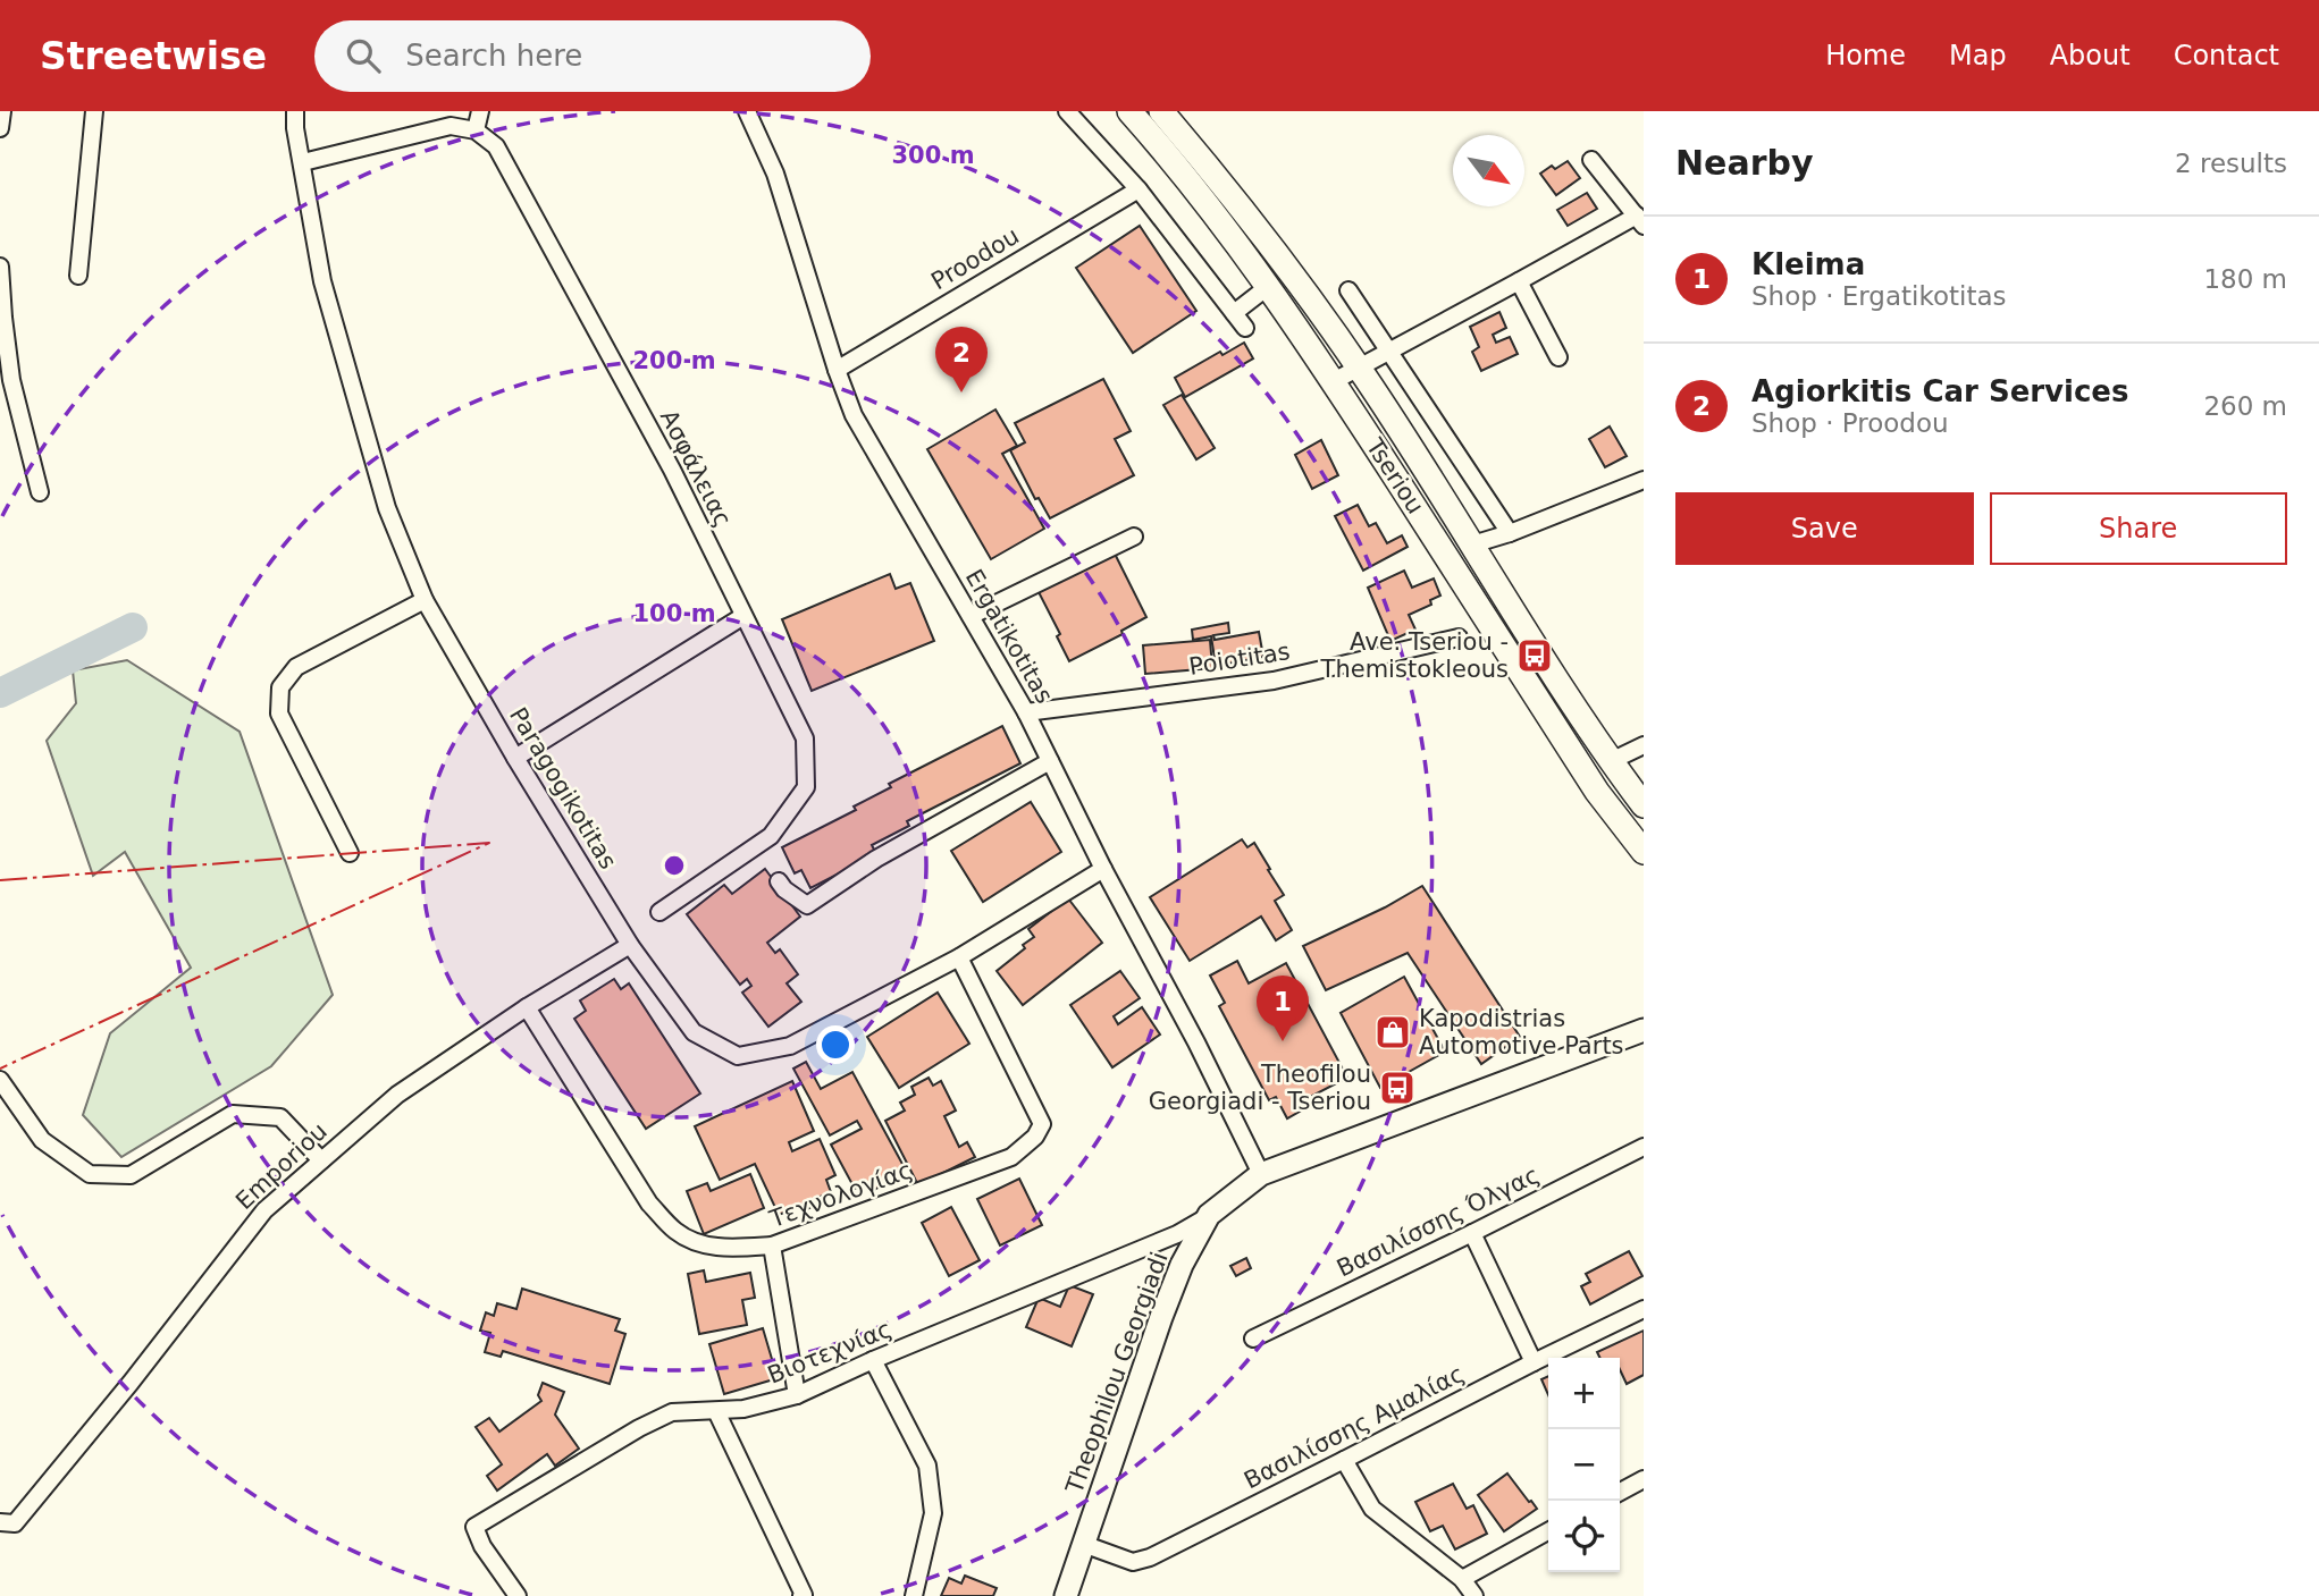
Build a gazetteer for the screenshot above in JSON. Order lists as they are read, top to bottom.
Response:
{
  "streets": {
    "main road": ["Tseriou"],
    "street": [
      "Proodou",
      "Ασφάλειας",
      "Ergatikotitas",
      "Poiotitas",
      "Paragogikotitas",
      "Emporiou",
      "Τεχνολογίας",
      "Βασιλίσσης Όλγας",
      "Βιοτεχνίας",
      "Theophilou Georgiadi",
      "Βασιλίσσης Αμαλίας"
    ]
  },
  "crossings": [
    ["Proodou", "Ergatikotitas"],
    ["Ergatikotitas", "Poiotitas"],
    ["Ergatikotitas", "Paragogikotitas"],
    ["Ergatikotitas", "Theophilou Georgiadi"],
    ["Paragogikotitas", "Emporiou"],
    ["Paragogikotitas", "Τεχνολογίας"],
    ["Emporiou", "Τεχνολογίας"],
    ["Βιοτεχνίας", "Theophilou Georgiadi"],
    ["Theophilou Georgiadi", "Βασιλίσσης Αμαλίας"]
  ],
  "places": {
    "bus stop": ["Ave. Tseriou - Themistokleous", "Theofilou Georgiadi - Tseriou"],
    "shop": ["Kapodistrias Automotive Parts"]
  },
  "north": "bottom right",
  "page": {
    "header": "Streetwise",
    "search": "Search here",
    "nav": [
      "Home",
      "Map",
      "About",
      "Contact"
    ],
    "heading": ["Nearby", "2 results"],
    "list": [
      {
        "mark": "1",
        "name": "Kleima",
        "note": "Shop · Ergatikotitas",
        "value": "180 m"
      },
      {
        "mark": "2",
        "name": "Agiorkitis Car Services",
        "note": "Shop · Proodou",
        "value": "260 m"
      }
    ],
    "pins": ["2", "1"],
    "buttons": ["Save", "Share"],
    "map_buttons": ["+", "−"]
  },
  "rings": ["300 m", "200 m", "100 m"]
}
